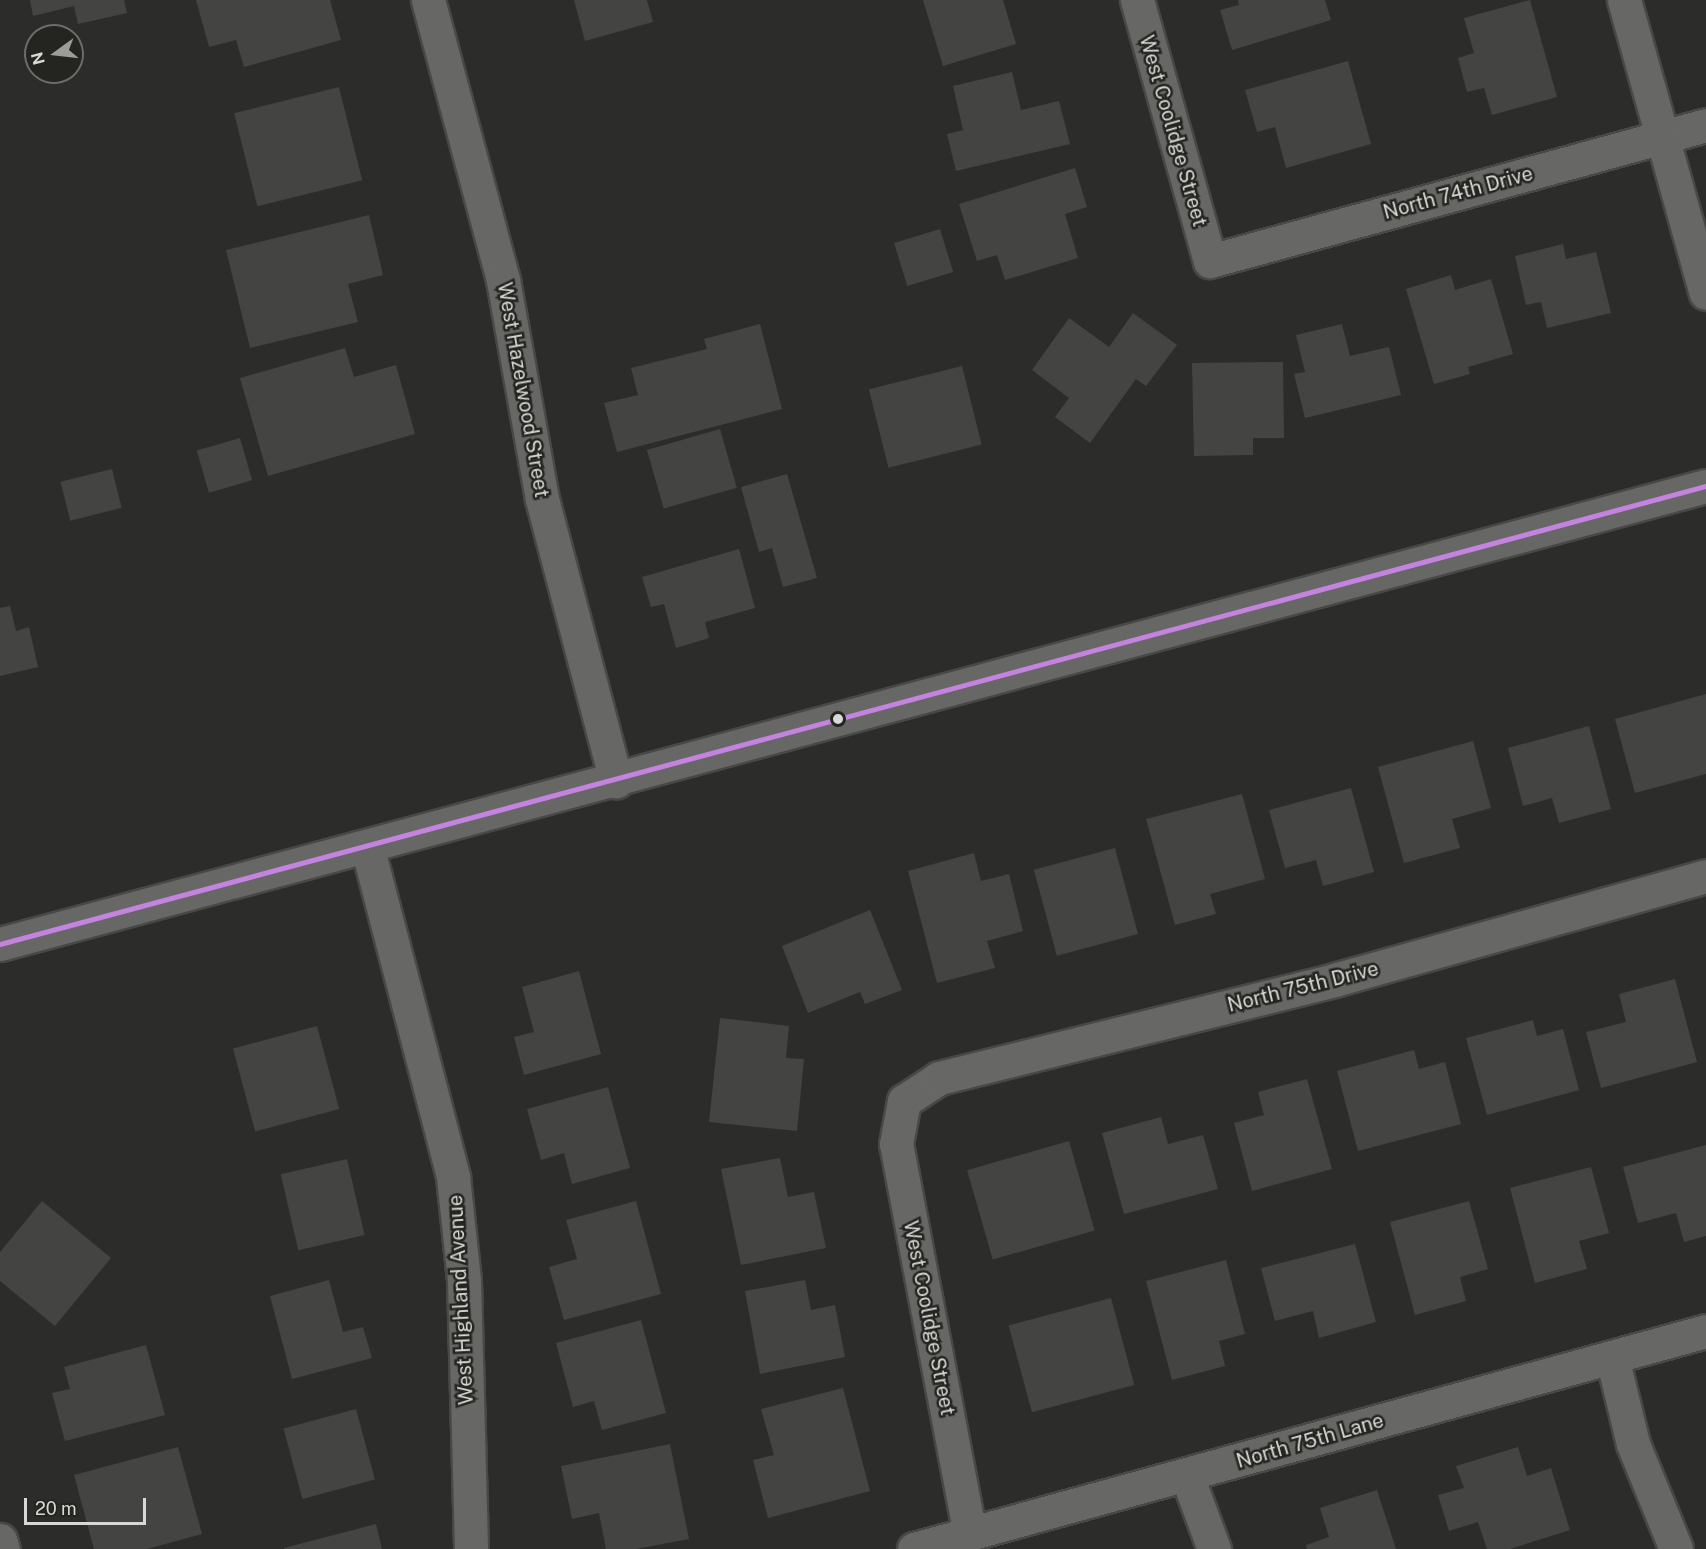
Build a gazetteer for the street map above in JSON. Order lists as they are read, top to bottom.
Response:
{
  "streets": {
    "street": [
      "West Coolidge Street",
      "North 74th Drive",
      "West Hazelwood Street",
      "North 75th Drive",
      "West Highland Avenue",
      "North 75th Lane"
    ]
  },
  "crossings": [
    ["West Coolidge Street", "North 74th Drive"],
    ["West Coolidge Street", "North 75th Drive"],
    ["West Coolidge Street", "North 75th Lane"]
  ],
  "scale_bar": "20 m",
  "north": "left"
}
